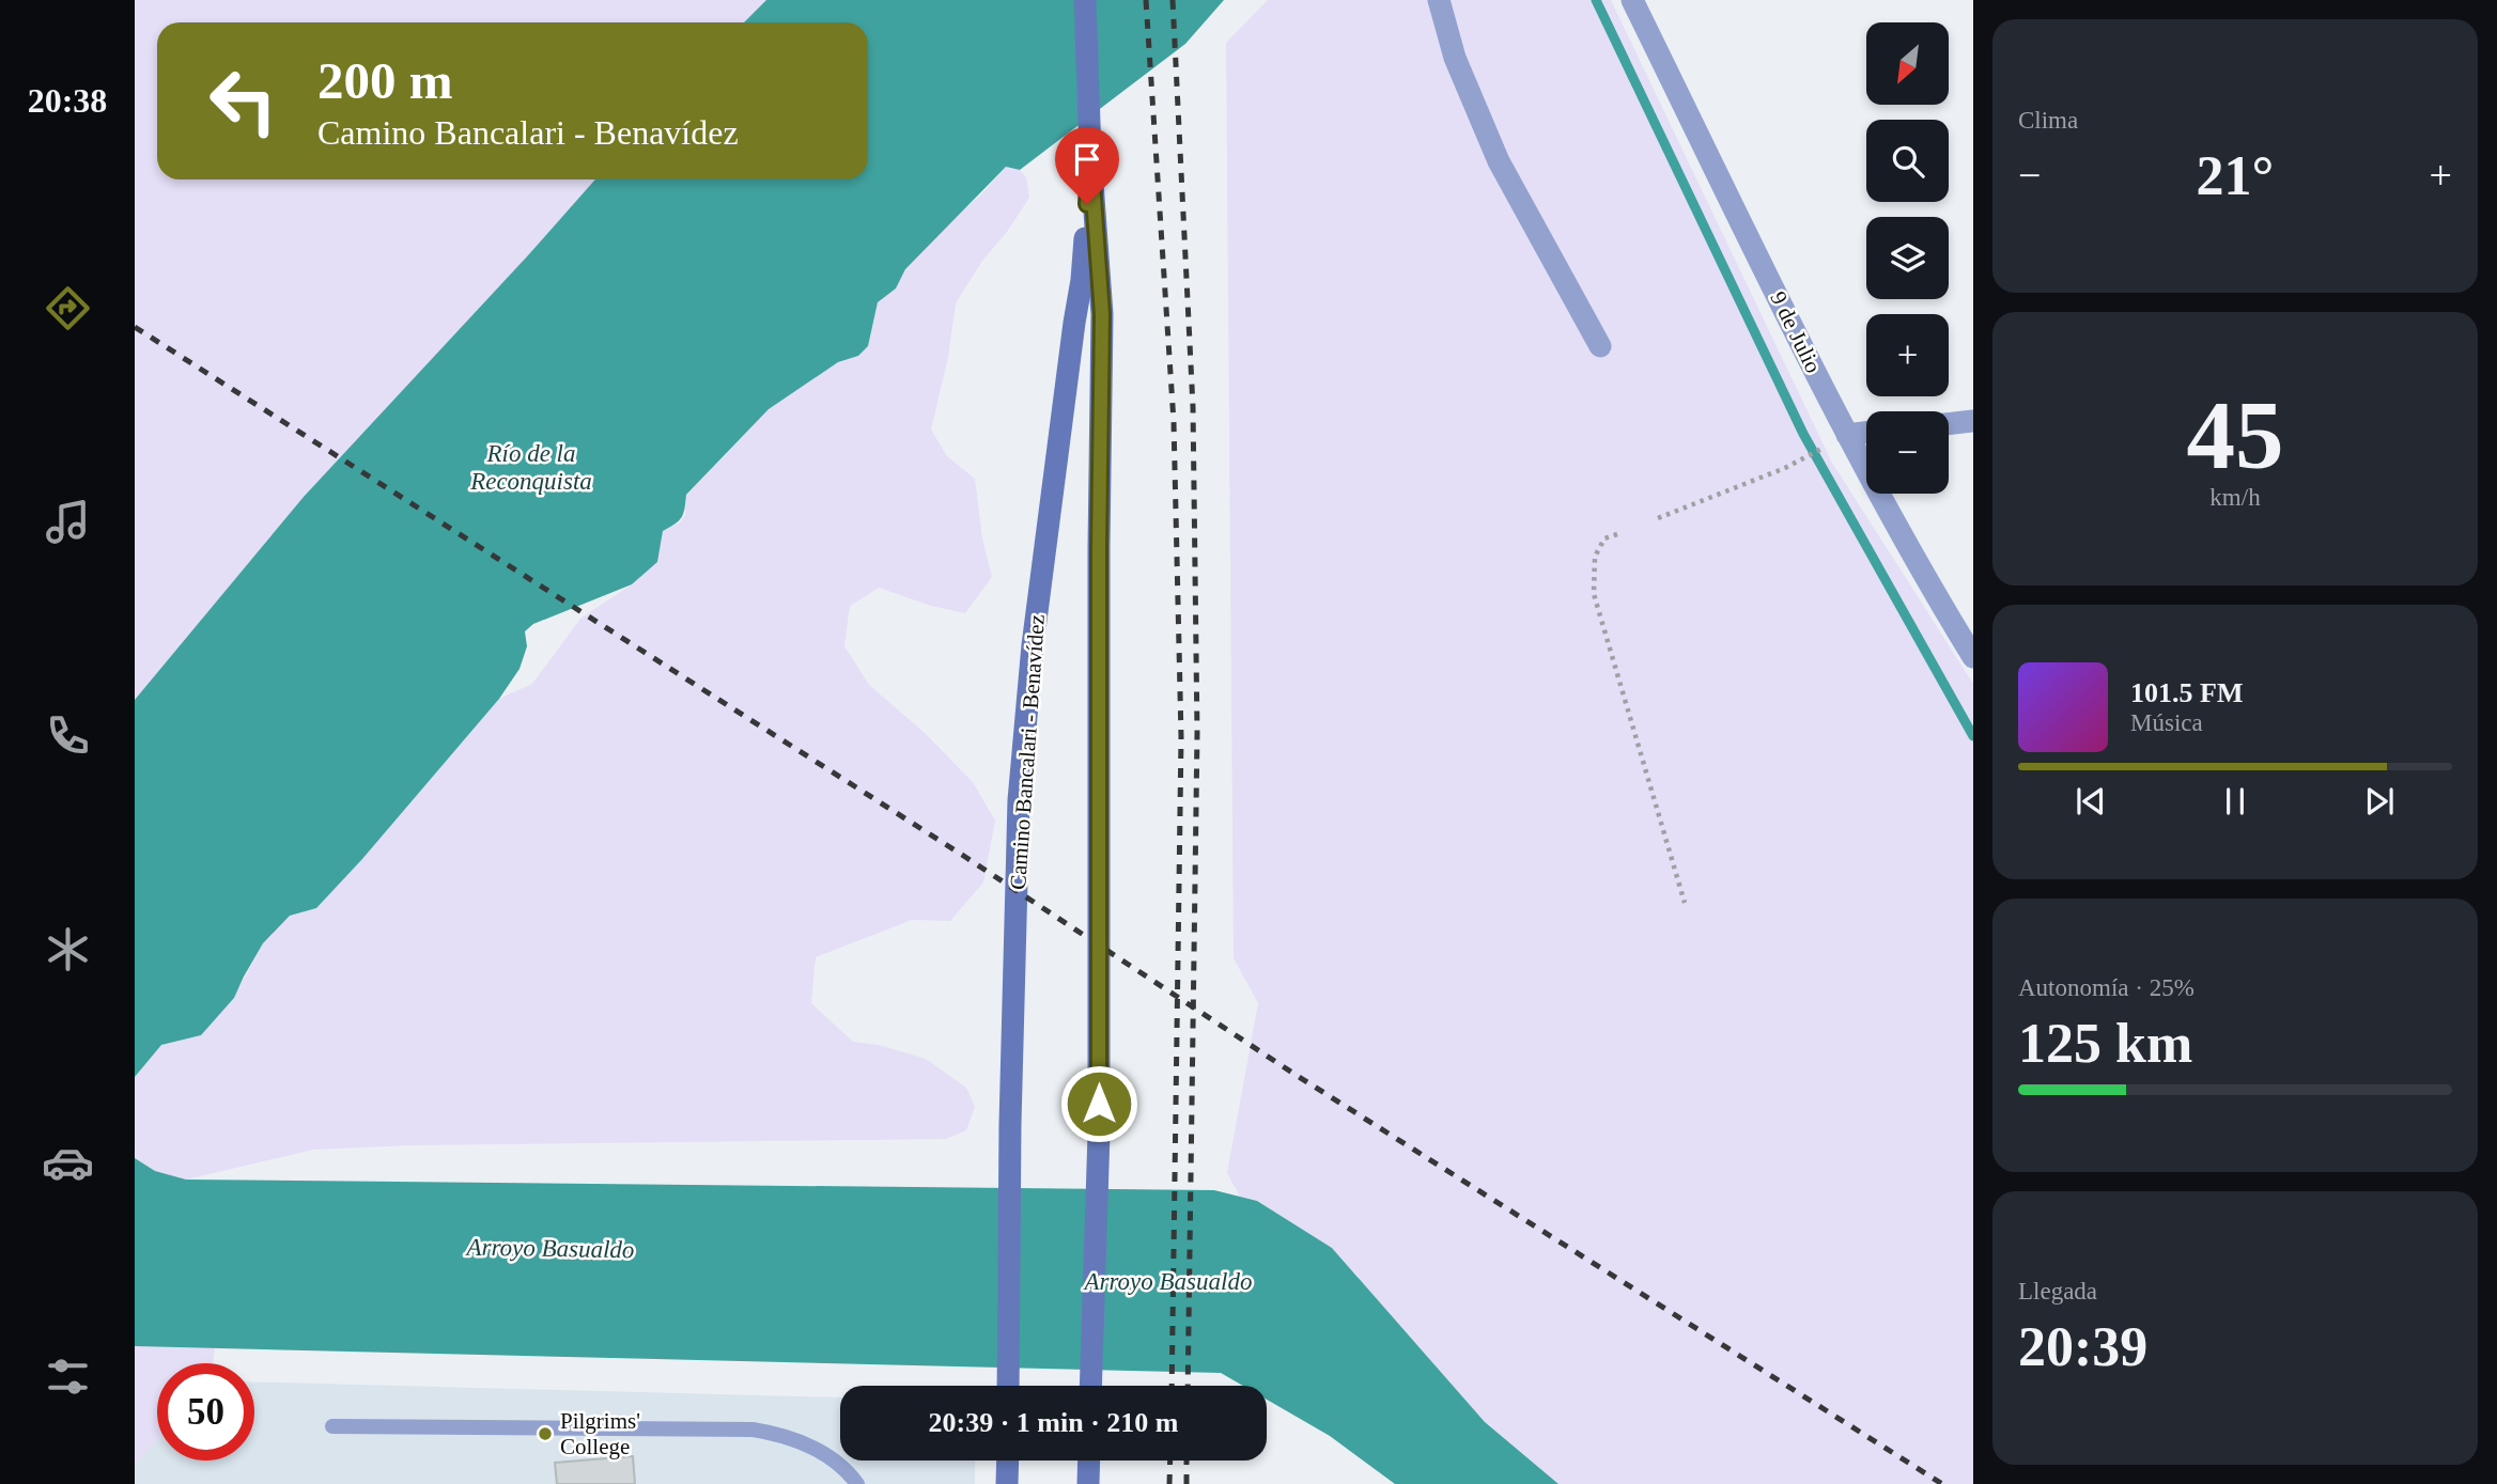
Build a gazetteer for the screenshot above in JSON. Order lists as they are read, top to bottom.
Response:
{
  "streets": {
    "main road": ["Camino Bancalari - Benavídez"],
    "street": ["9 de Julio"]
  },
  "water": ["Río de la Reconquista", "Arroyo Basualdo"],
  "places": ["Pilgrims' College"],
  "north": "bottom left",
  "page": {
    "tabs": "20:38",
    "tile": [
      "Clima",
      ["45", "km/h"],
      ["Autonomía · 25%", "125 km"],
      ["Llegada", "20:39"]
    ],
    "map_buttons": ["+", "−"],
    "turn": ["200 m", "Camino Bancalari - Benavídez"],
    "heat": ["−", "21°", "+"],
    "song": ["101.5 FM", "Música"],
    "limit": "50",
    "trip": "20:39 · 1 min · 210 m"
  }
}
